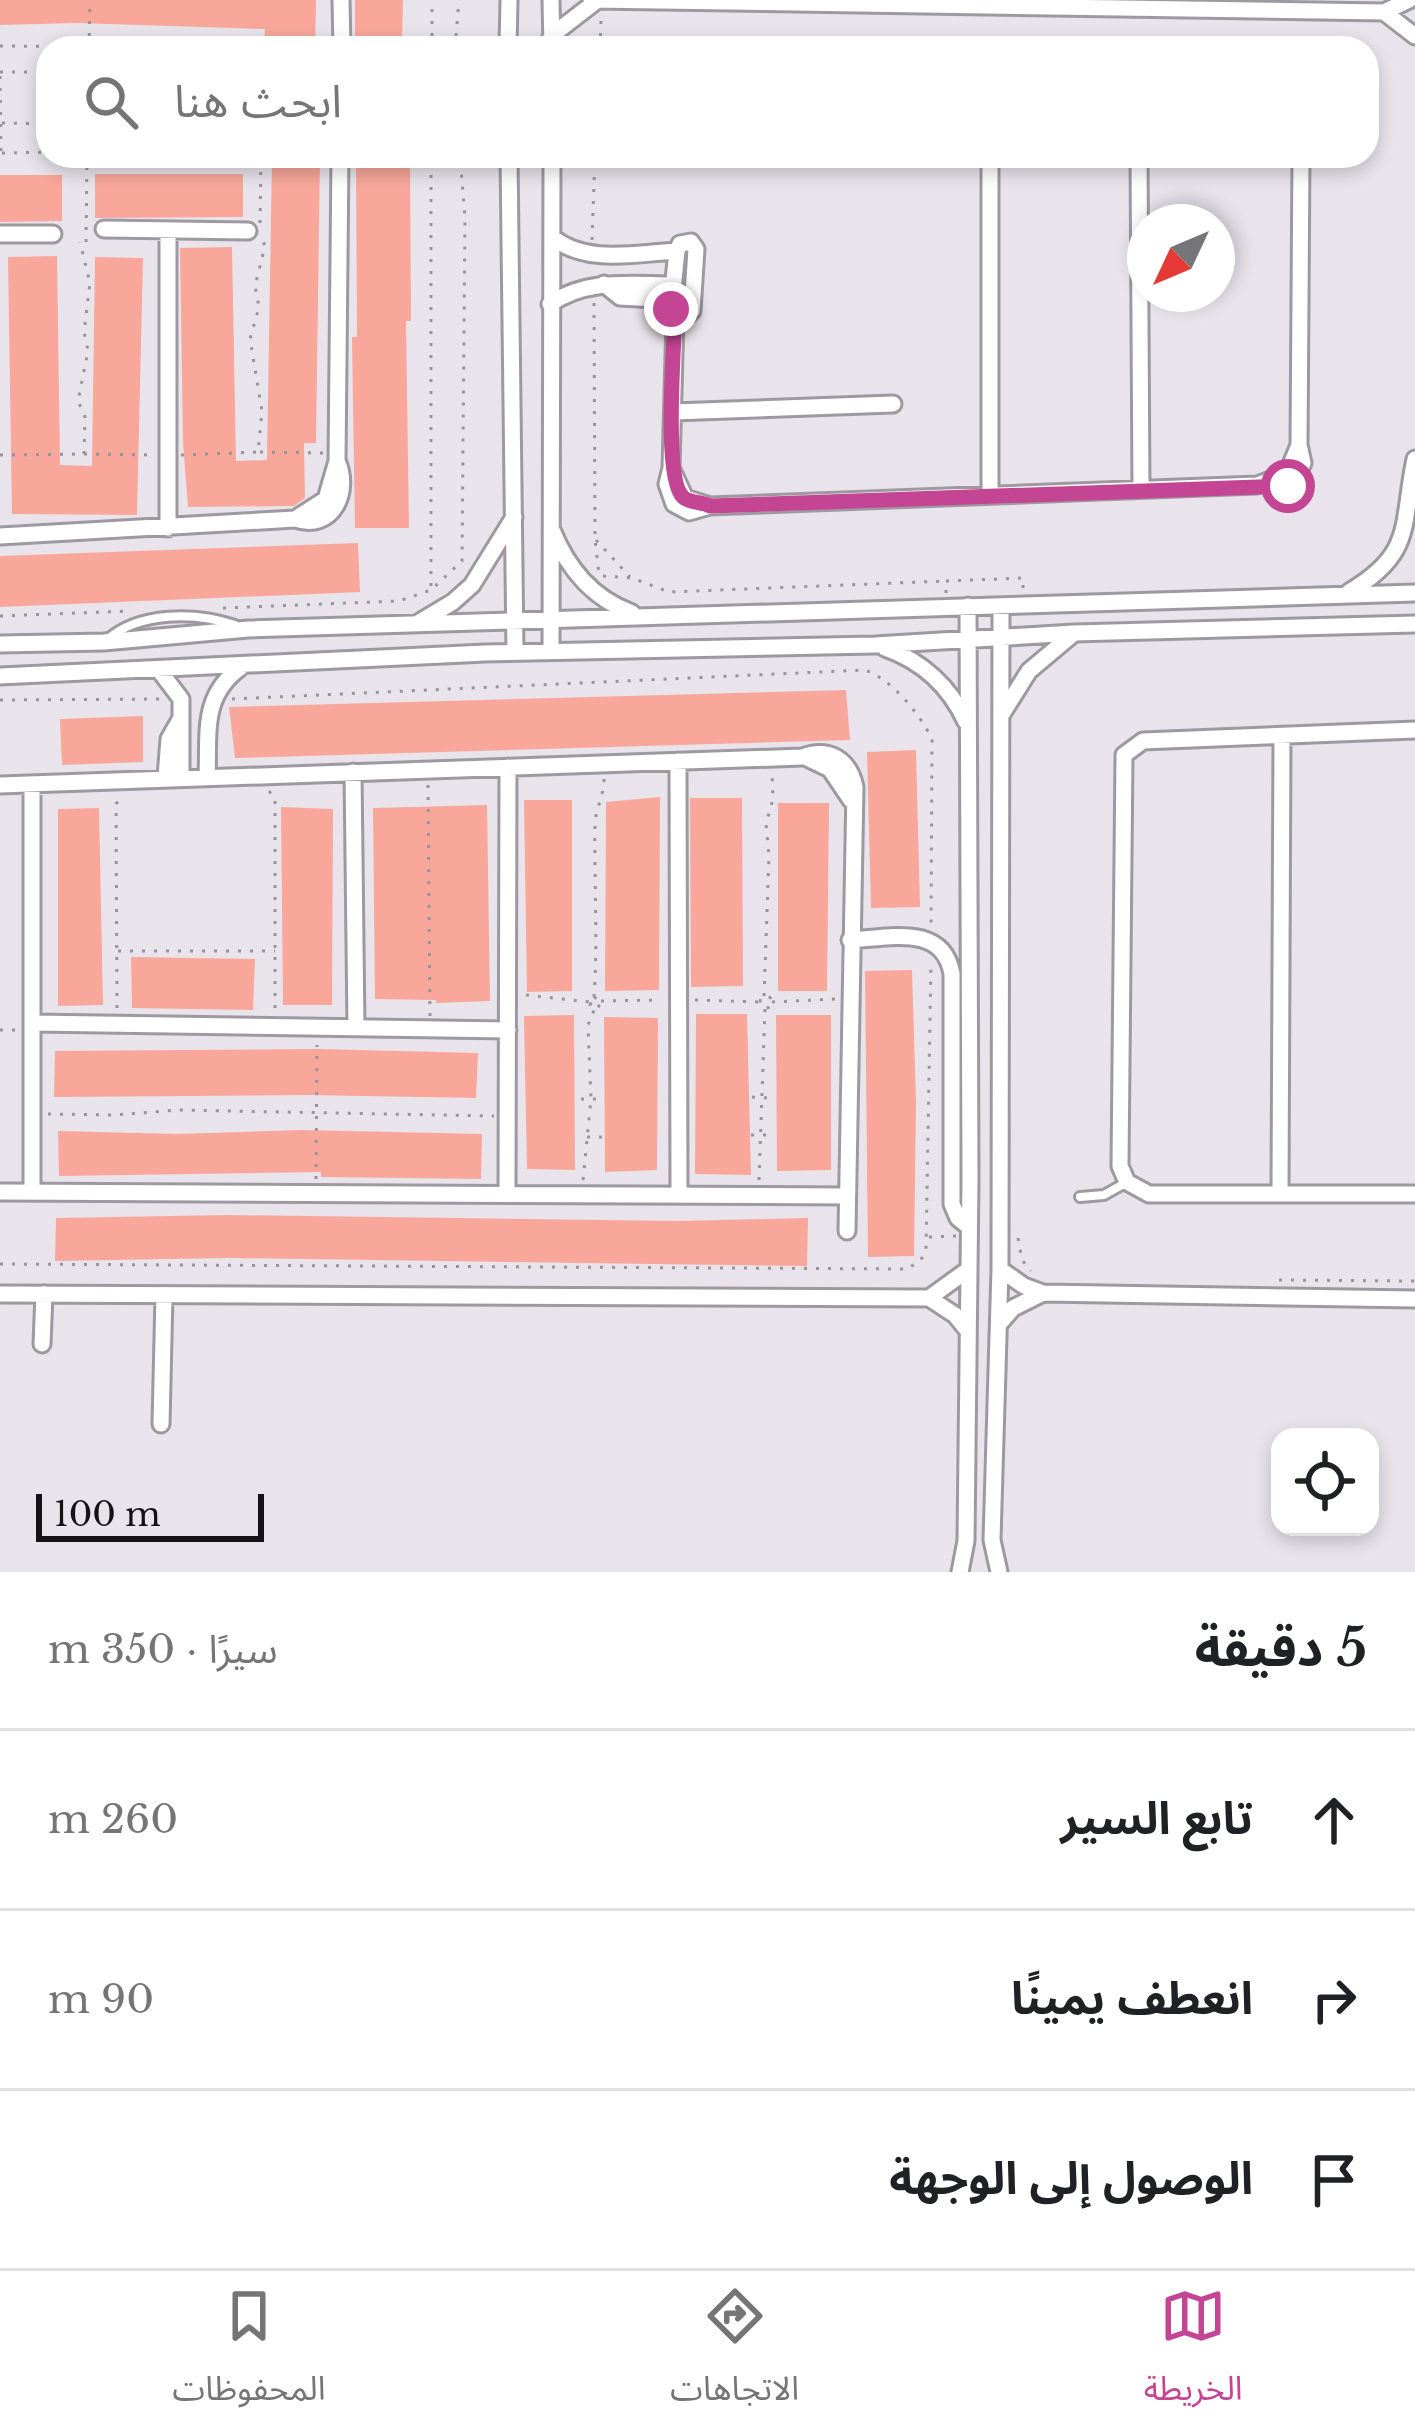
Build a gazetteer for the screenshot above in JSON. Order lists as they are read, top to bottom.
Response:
{
  "scale_bar": "100 m",
  "north": "bottom left",
  "page": {
    "search": "ابحث هنا",
    "scale": "100 m",
    "heading": ["5 دقيقة", "سيرًا · 350 m"],
    "list": [
      ["تابع السير", "260 m"],
      ["انعطف يمينًا", "90 m"],
      "الوصول إلى الوجهة"
    ],
    "nav": ["الخريطة", "الاتجاهات", "المحفوظات"]
  }
}
